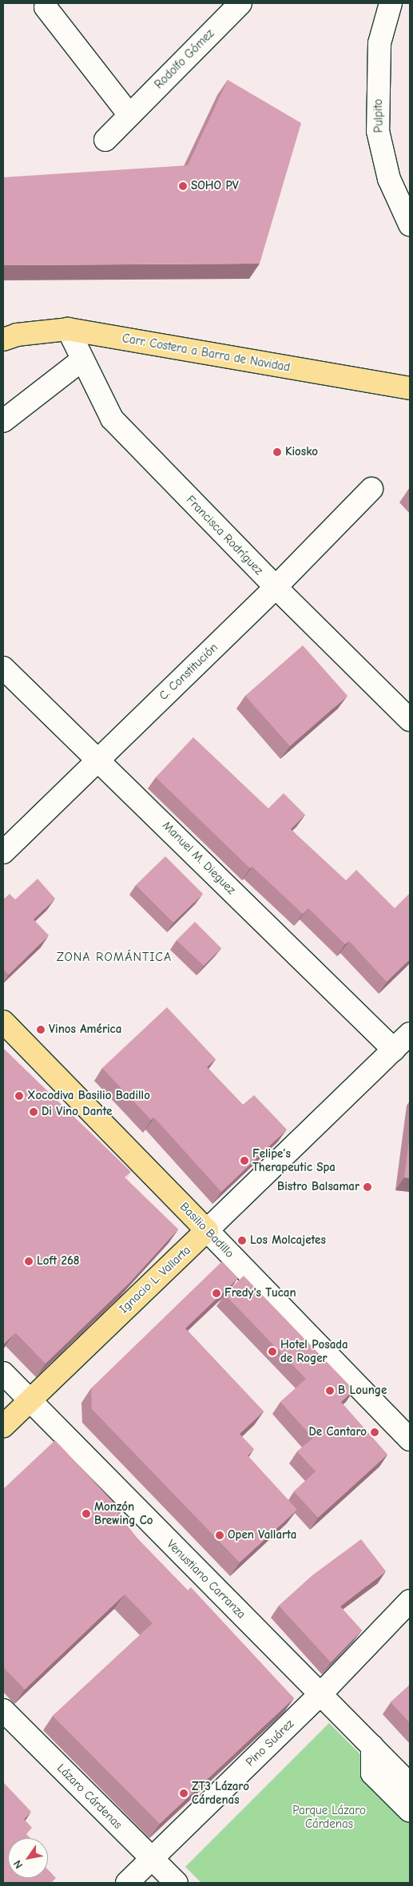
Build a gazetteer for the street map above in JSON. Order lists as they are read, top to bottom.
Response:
{
  "streets": {
    "main road": ["Carr. Costera a Barra de Navidad", "Basilio Badillo", "Ignacio L. Vallarta"],
    "street": [
      "Rodolfo Gómez",
      "Pulpito",
      "Francisca Rodríguez",
      "C. Constitución",
      "Manuel M. Dieguez",
      "Venustiano Carranza",
      "Pino Suárez",
      "Lázaro Cárdenas"
    ]
  },
  "crossings": [
    ["Carr. Costera a Barra de Navidad", "Francisca Rodríguez"],
    ["Francisca Rodríguez", "C. Constitución"],
    ["C. Constitución", "Manuel M. Dieguez"],
    ["Manuel M. Dieguez", "Ignacio L. Vallarta"],
    ["Basilio Badillo", "Ignacio L. Vallarta"],
    ["Ignacio L. Vallarta", "Venustiano Carranza"],
    ["Venustiano Carranza", "Pino Suárez"],
    ["Pino Suárez", "Lázaro Cárdenas"]
  ],
  "districts": ["ZONA ROMÁNTICA"],
  "parks": ["Parque Lázaro Cárdenas"],
  "places": [
    "SOHO PV",
    "Kiosko",
    "Vinos América",
    "Xocodiva Basilio Badillo",
    "Di Vino Dante",
    "Felipe’s Therapeutic Spa",
    "Bistro Balsamar",
    "Los Molcajetes",
    "Loft 268",
    "Fredy's Tucan",
    "Hotel Posada de Roger",
    "B Lounge",
    "De Cantaro",
    "Monzón Brewing Co",
    "Open Vallarta",
    "ZT3 Lázaro Cárdenas"
  ],
  "north": "bottom left"
}
